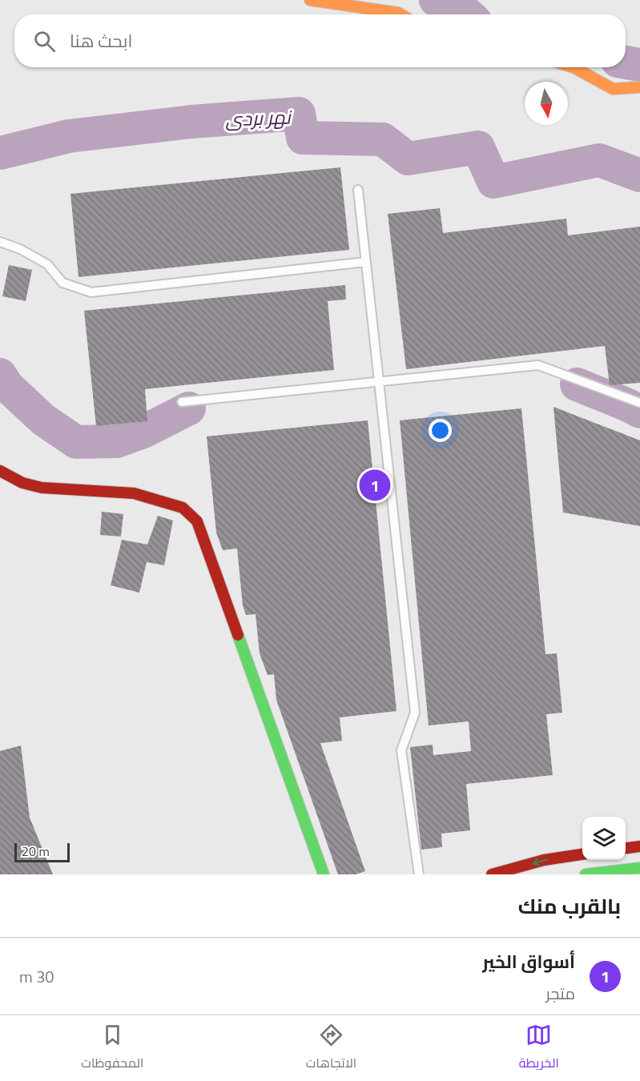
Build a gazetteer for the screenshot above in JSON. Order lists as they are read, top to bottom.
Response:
{
  "water": ["نهر بردى"],
  "scale_bar": "20 m",
  "north": "bottom",
  "page": {
    "search": "ابحث هنا",
    "pins": "1",
    "scale": "20 m",
    "heading": "بالقرب منك",
    "list": [
      {
        "mark": "1",
        "name": "أسواق الخير",
        "note": "متجر",
        "value": "30 m"
      }
    ],
    "nav": ["الخريطة", "الاتجاهات", "المحفوظات"]
  }
}
